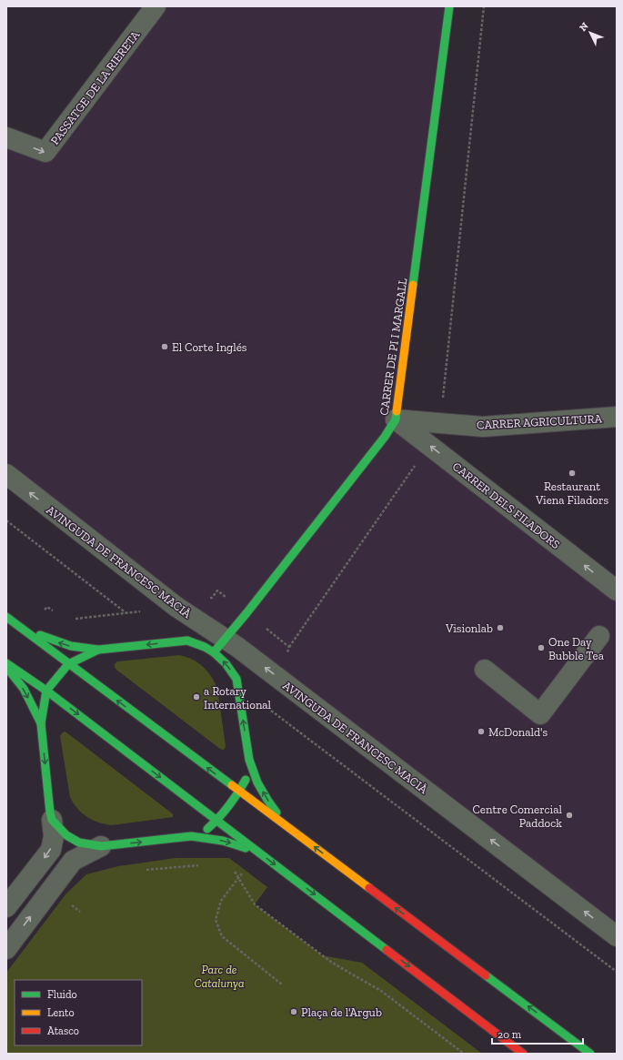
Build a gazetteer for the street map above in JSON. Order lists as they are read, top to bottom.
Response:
{
  "streets": {
    "street": [
      "PASSATGE DE LA RIERETA",
      "CARRER DE PI I MARGALL",
      "CARRER AGRICULTURA",
      "CARRER DELS FILADORS",
      "AVINGUDA DE FRANCESC MACIÀ"
    ]
  },
  "crossings": [
    ["CARRER DE PI I MARGALL", "CARRER AGRICULTURA"],
    ["CARRER DE PI I MARGALL", "CARRER DELS FILADORS"],
    ["CARRER DE PI I MARGALL", "AVINGUDA DE FRANCESC MACIÀ"],
    ["CARRER AGRICULTURA", "CARRER DELS FILADORS"]
  ],
  "one_way": ["PASSATGE DE LA RIERETA", "CARRER DELS FILADORS"],
  "parks": ["Parc de Catalunya"],
  "places": [
    "El Corte Inglés",
    "Restaurant Viena Filadors",
    "Visionlab",
    "One Day Bubble Tea",
    "a Rotary International",
    "McDonald's",
    "Centre Comercial Paddock",
    "Plaça de l'Argub"
  ],
  "legend": ["Fluido", "Lento", "Atasco"],
  "scale_bar": "20 m",
  "north": "top left"
}
